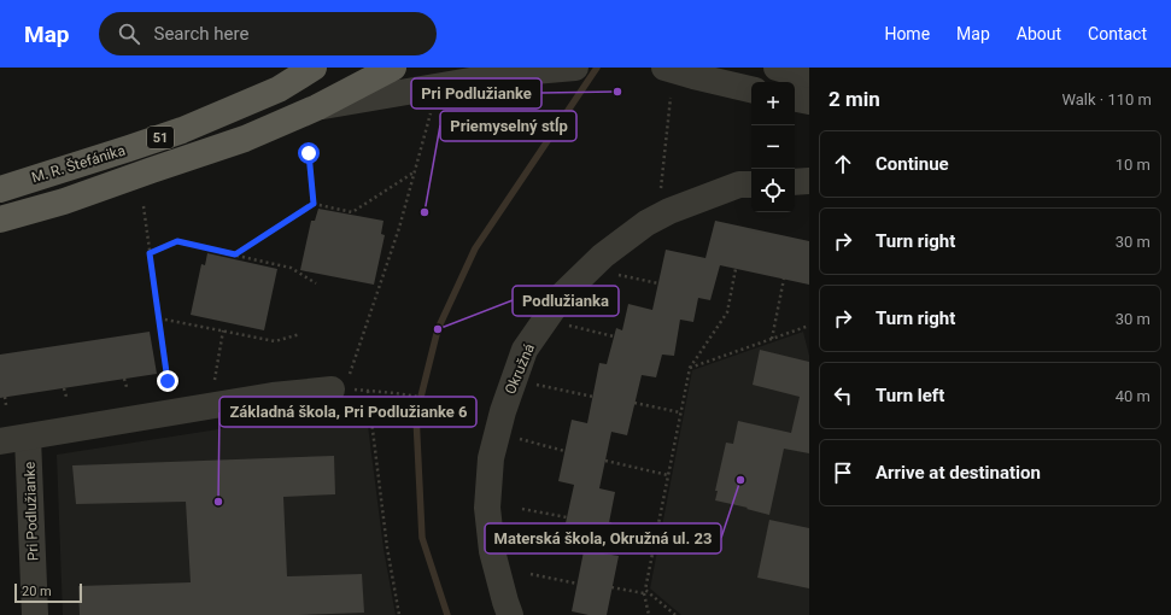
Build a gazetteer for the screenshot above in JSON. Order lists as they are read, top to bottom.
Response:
{
  "streets": {
    "main road": ["51", "M. R. Štefánika"],
    "street": ["Okružná", "Pri Podlužianke"]
  },
  "places": [
    "Pri Podlužianke",
    "Priemyselný stĺp",
    "Podlužianka",
    "Materská škola, Okružná ul. 23",
    "Základná škola, Pri Podlužianke 6"
  ],
  "scale_bar": "20 m",
  "page": {
    "header": "Map",
    "search": "Search here",
    "nav": [
      "Home",
      "Map",
      "About",
      "Contact"
    ],
    "heading": ["2 min", "Walk · 110 m"],
    "map_buttons": ["+", "−"],
    "list": [
      ["Continue", "10 m"],
      ["Turn right", "30 m"],
      ["Turn right", "30 m"],
      ["Turn left", "40 m"],
      "Arrive at destination"
    ],
    "scale": "20 m"
  }
}
